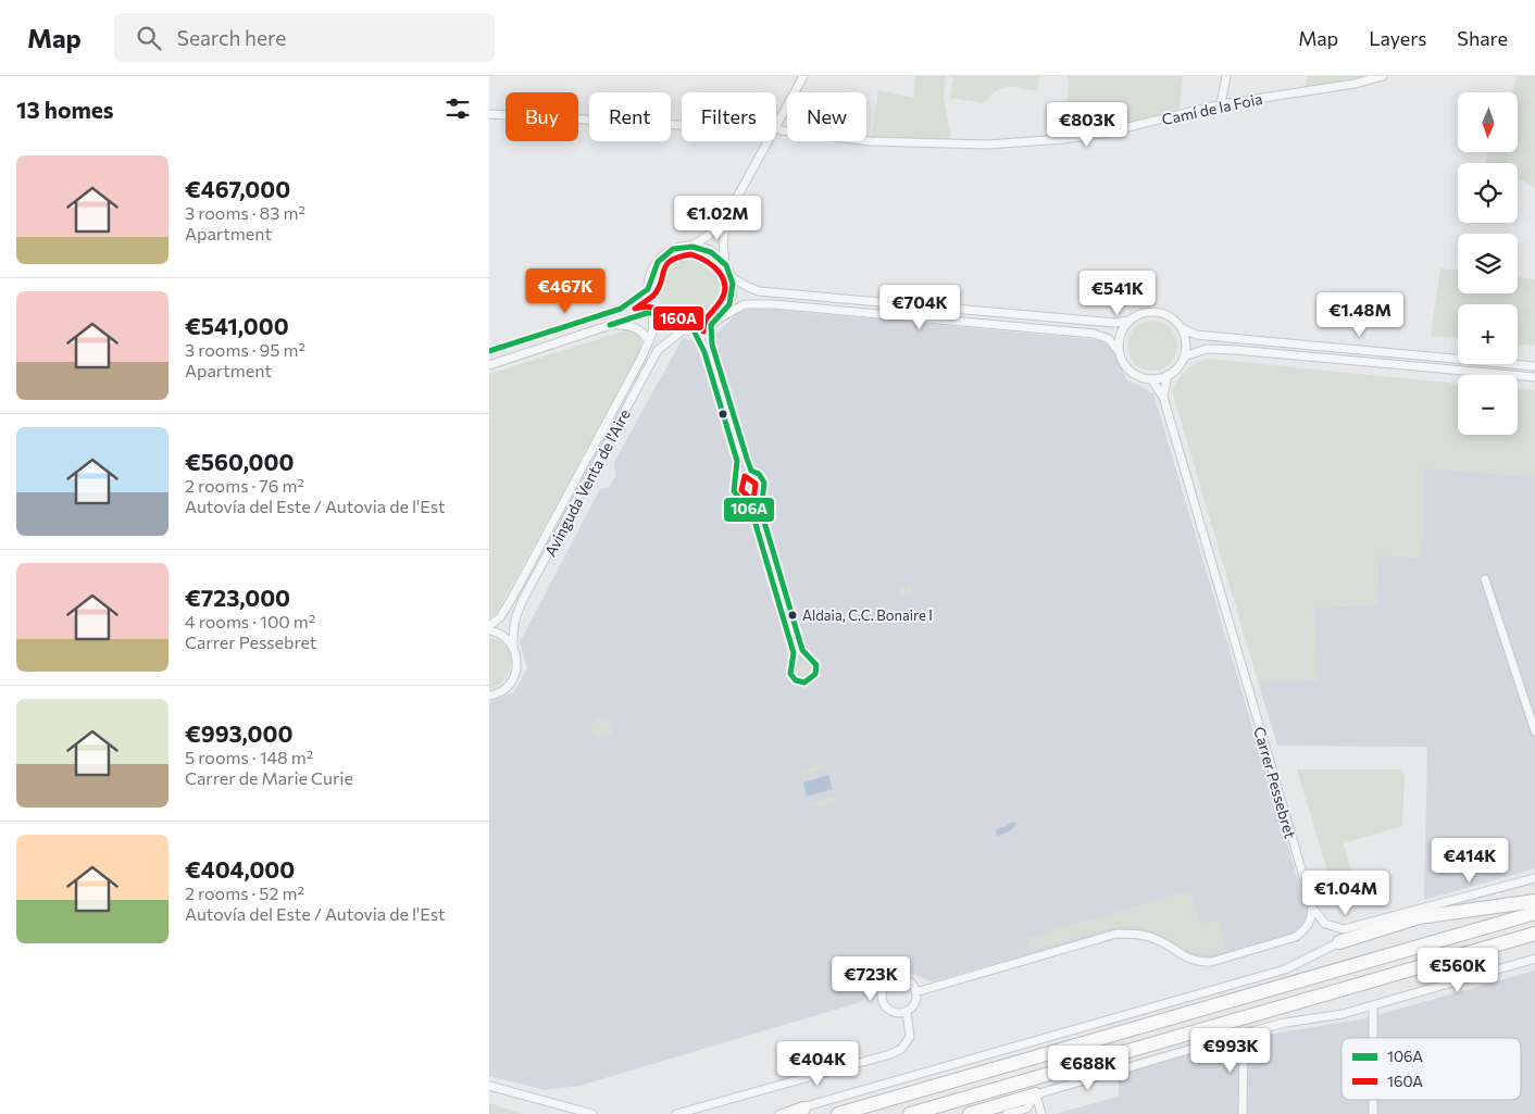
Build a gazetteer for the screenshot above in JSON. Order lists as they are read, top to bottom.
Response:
{
  "streets": {
    "street": ["Camí de la Foia", "Avinguda Venta de l'Aire", "Carrer Pessebret"]
  },
  "places": ["Aldaia, C.C. Bonaire I"],
  "lines": ["transit line 106A", "transit line 160A"],
  "legend": ["106A", "160A"],
  "north": "bottom",
  "page": {
    "header": "Map",
    "search": "Search here",
    "nav": ["Map", "Layers", "Share"],
    "heading": "13 homes",
    "map_buttons": ["+", "−"],
    "chip": [
      "Buy",
      "Rent",
      "Filters",
      "New"
    ],
    "price": [
      "€803K",
      "€1.02M",
      "€467K",
      "€541K",
      "€704K",
      "€1.48M",
      "€414K",
      "€1.04M",
      "€560K",
      "€723K",
      "€993K",
      "€404K",
      "€688K"
    ],
    "list": [
      {
        "name": "€467,000",
        "note": "3 rooms · 83 m² · Apartment"
      },
      {
        "name": "€541,000",
        "note": "3 rooms · 95 m² · Apartment"
      },
      {
        "name": "€560,000",
        "note": "2 rooms · 76 m² · Autovía del Este / Autovia de l'Est"
      },
      {
        "name": "€723,000",
        "note": "4 rooms · 100 m² · Carrer Pessebret"
      },
      {
        "name": "€993,000",
        "note": "5 rooms · 148 m² · Carrer de Marie Curie"
      },
      {
        "name": "€404,000",
        "note": "2 rooms · 52 m² · Autovía del Este / Autovia de l'Est"
      }
    ]
  }
}
